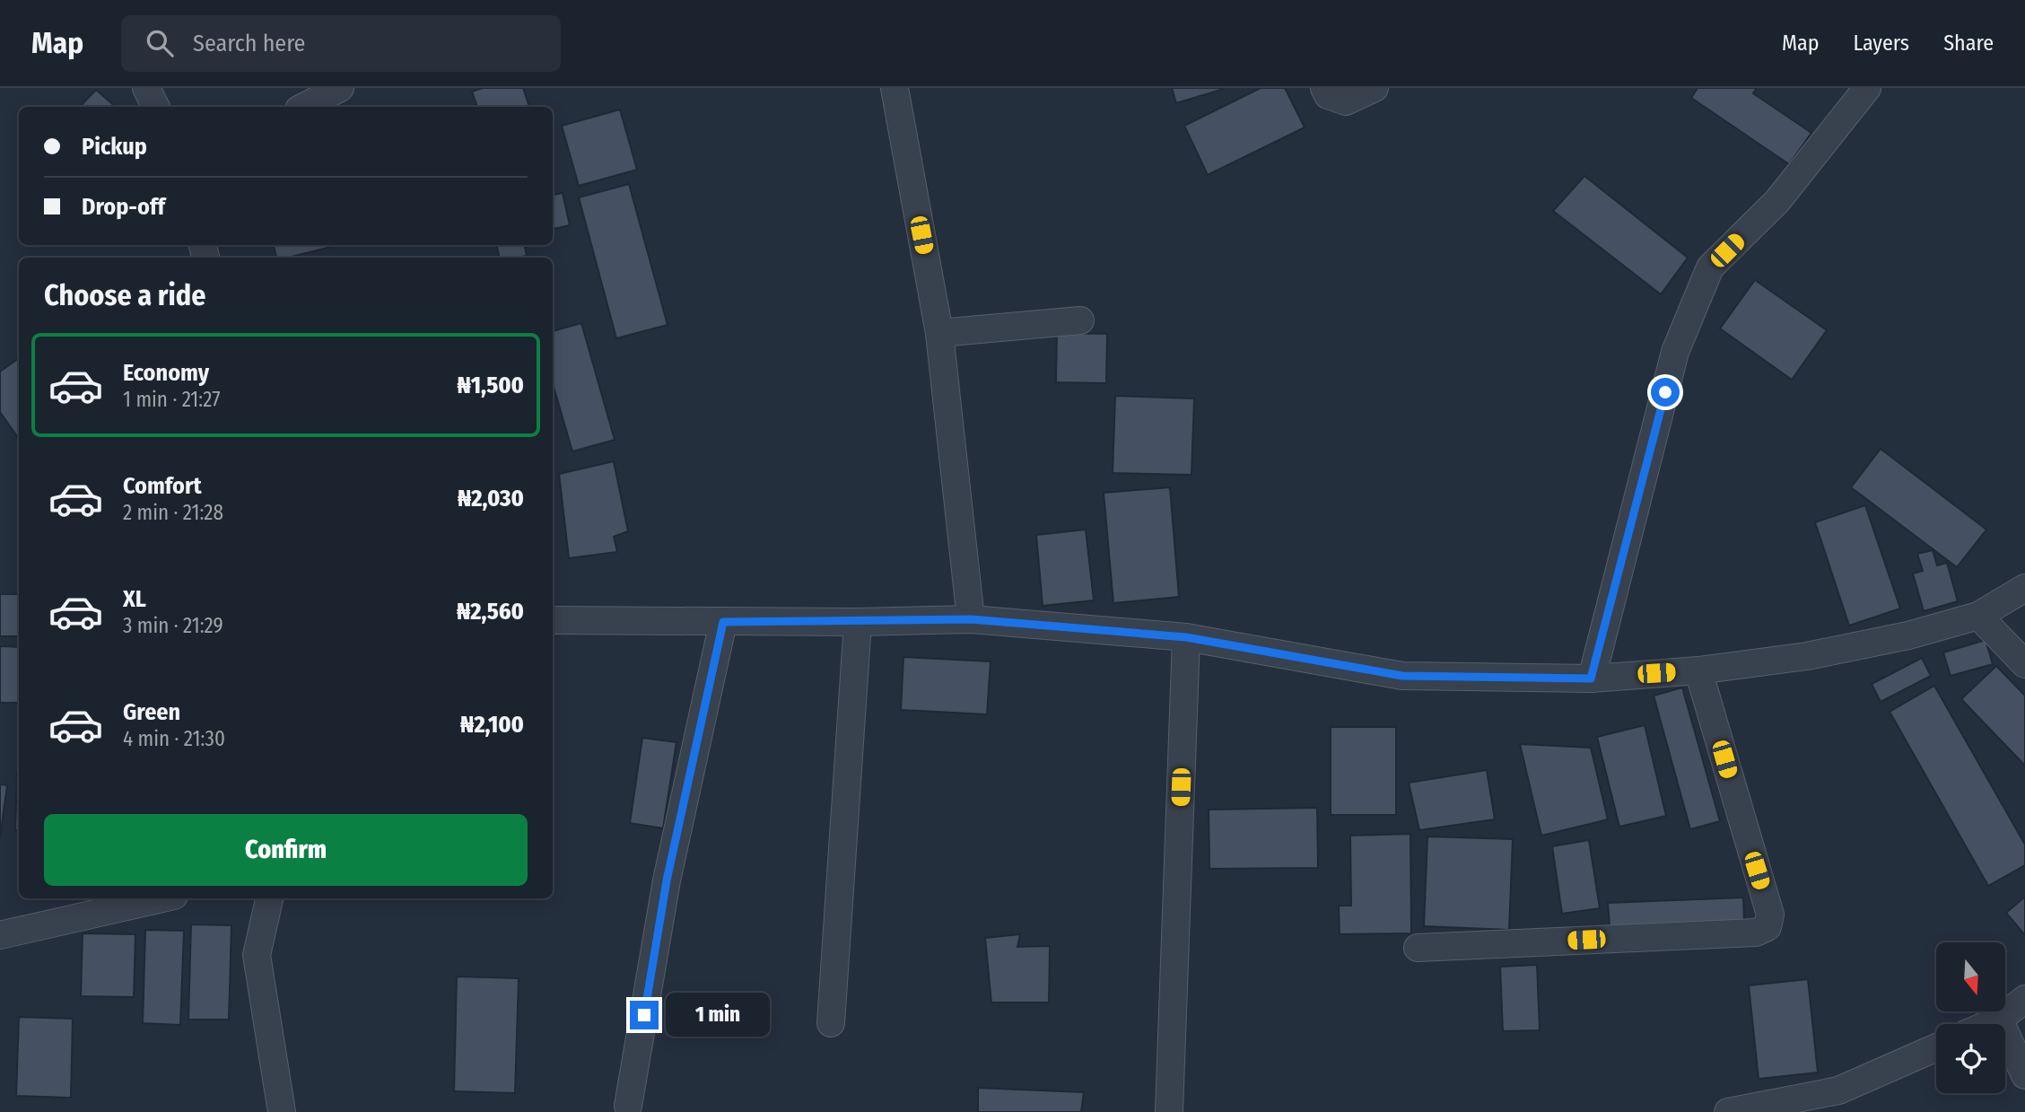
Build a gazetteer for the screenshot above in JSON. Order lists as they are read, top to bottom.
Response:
{
  "north": "bottom",
  "page": {
    "header": "Map",
    "search": "Search here",
    "nav": ["Map", "Layers", "Share"],
    "banner": ["Pickup", "Drop-off"],
    "heading": "Choose a ride",
    "list": [
      {
        "name": "Economy",
        "note": "1 min · 21:27",
        "value": "₦1,500"
      },
      {
        "name": "Comfort",
        "note": "2 min · 21:28",
        "value": "₦2,030"
      },
      {
        "name": "XL",
        "note": "3 min · 21:29",
        "value": "₦2,560"
      },
      {
        "name": "Green",
        "note": "4 min · 21:30",
        "value": "₦2,100"
      }
    ],
    "buttons": "Confirm",
    "bubble": "1 min"
  }
}
